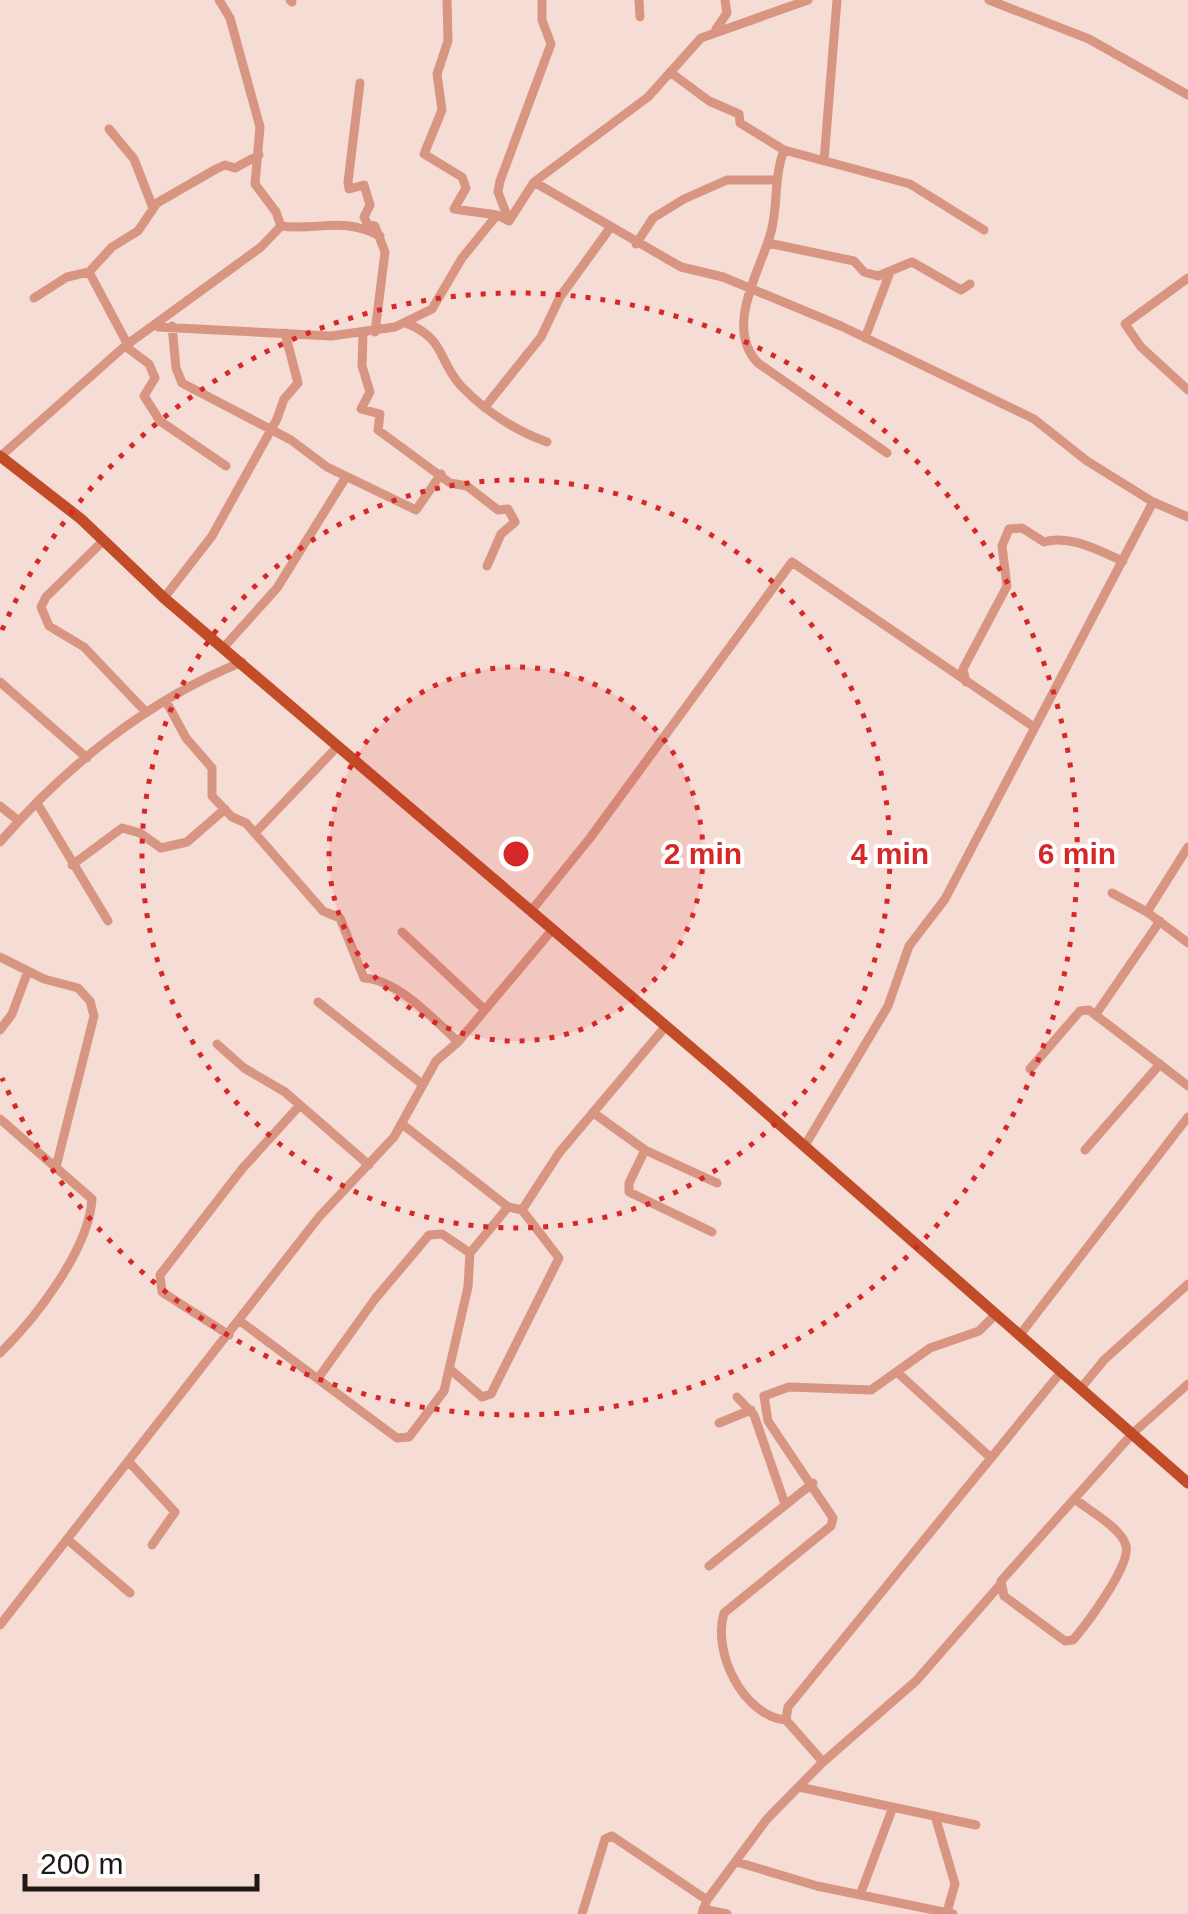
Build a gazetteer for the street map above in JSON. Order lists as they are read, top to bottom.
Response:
{
  "scale_bar": "200 m",
  "rings": ["2 min", "4 min", "6 min"]
}
